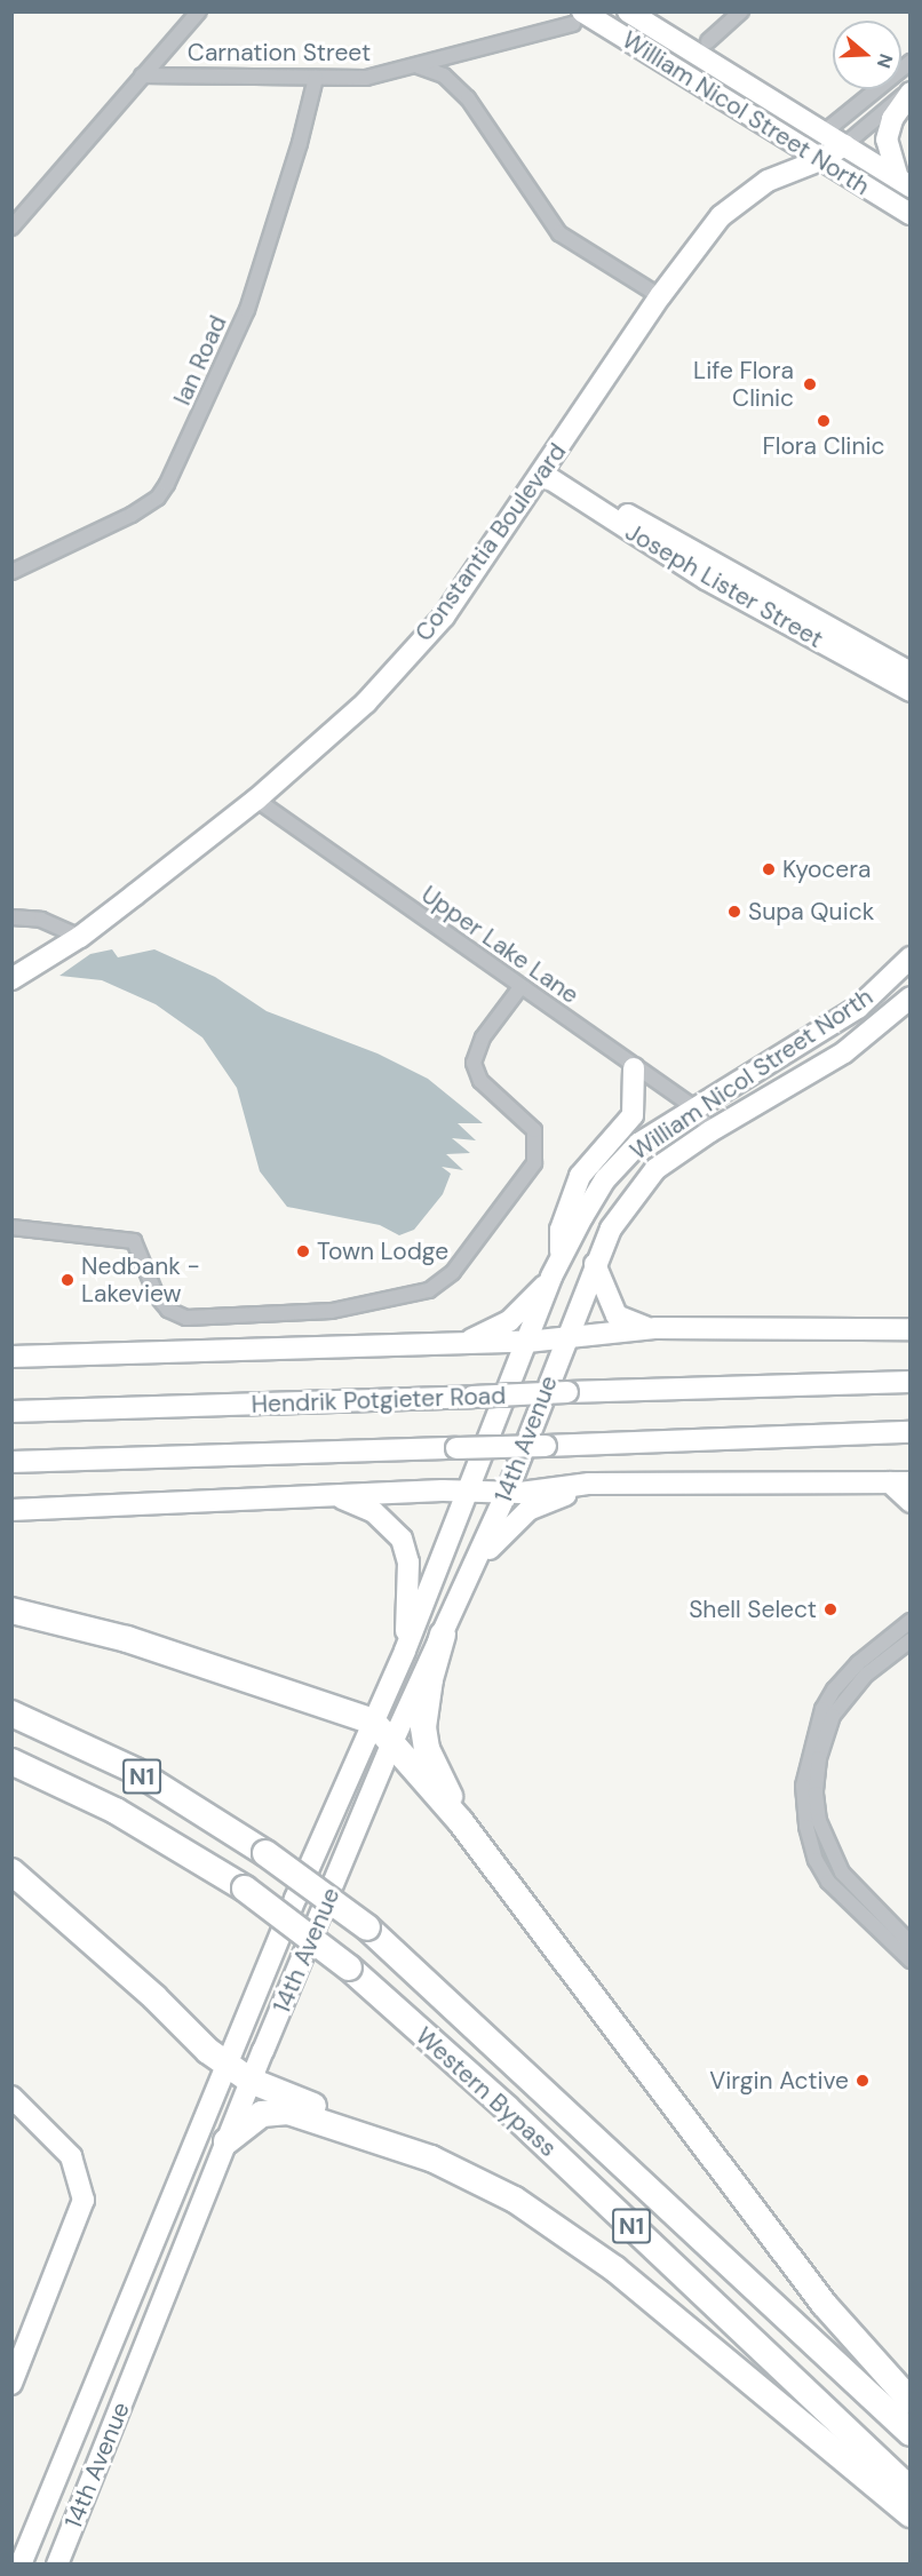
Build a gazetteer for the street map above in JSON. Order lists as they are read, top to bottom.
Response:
{
  "streets": {
    "highway": ["N1", "Western Bypass"],
    "main road": [
      "William Nicol Street North",
      "Constantia Boulevard",
      "Joseph Lister Street",
      "Hendrik Potgieter Road",
      "14th Avenue"
    ],
    "street": ["Carnation Street", "Ian Road", "Upper Lake Lane"]
  },
  "crossings": [
    ["Carnation Street", "William Nicol Street North"],
    ["Carnation Street", "Ian Road"],
    ["William Nicol Street North", "Constantia Boulevard"],
    ["William Nicol Street North", "Upper Lake Lane"],
    ["William Nicol Street North", "14th Avenue"],
    ["Constantia Boulevard", "Joseph Lister Street"],
    ["Constantia Boulevard", "Upper Lake Lane"]
  ],
  "places": [
    "Life Flora Clinic",
    "Flora Clinic",
    "Kyocera",
    "Supa Quick",
    "Town Lodge",
    "Nedbank - Lakeview",
    "Shell Select",
    "Virgin Active"
  ],
  "north": "right"
}
